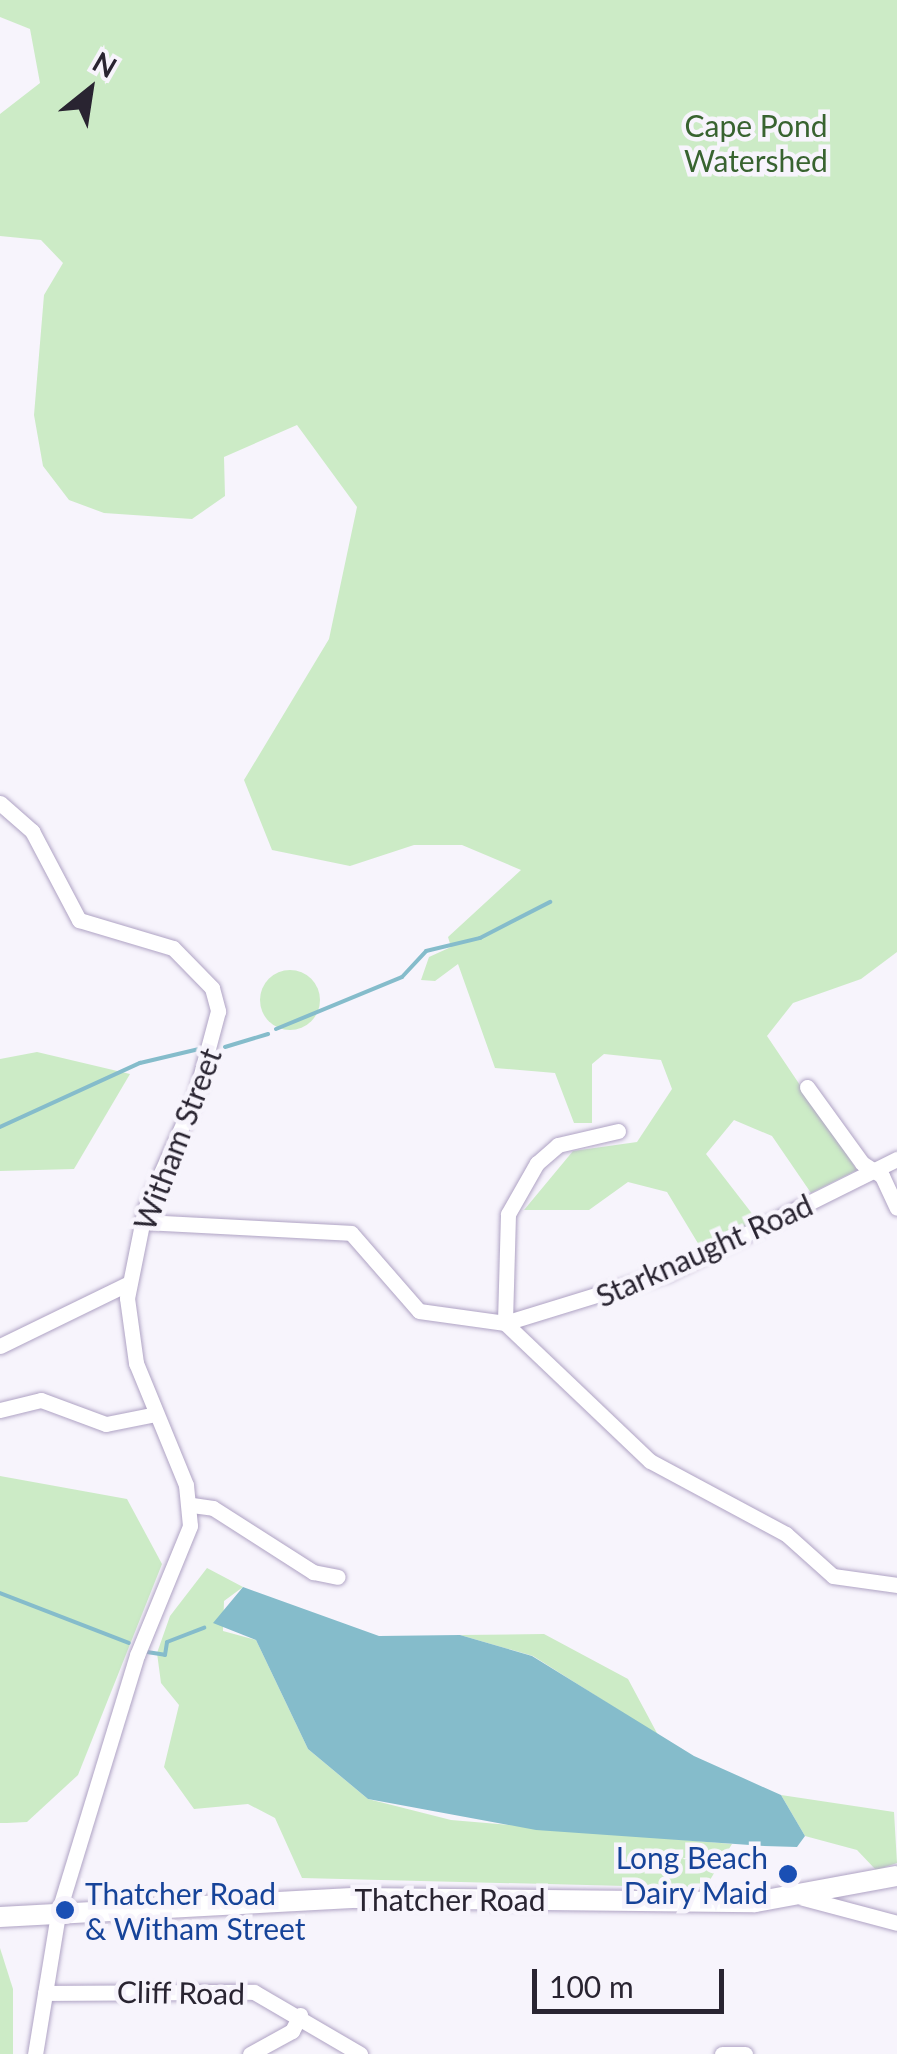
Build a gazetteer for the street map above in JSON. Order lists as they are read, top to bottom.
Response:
{
  "streets": {
    "main road": ["Thatcher Road"],
    "street": ["Witham Street", "Starknaught Road", "Cliff Road"]
  },
  "parks": ["Cape Pond Watershed"],
  "places": ["Long Beach Dairy Maid", "Thatcher Road & Witham Street"],
  "scale_bar": "100 m",
  "north": "top right"
}
